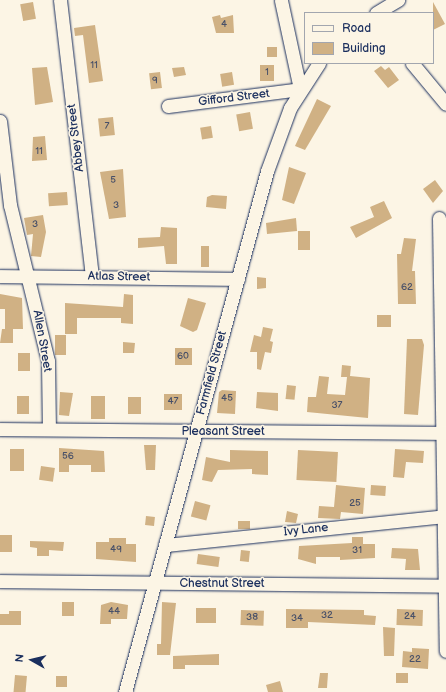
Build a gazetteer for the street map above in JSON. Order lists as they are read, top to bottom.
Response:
{
  "streets": {
    "street": [
      "Gifford Street",
      "Abbey Street",
      "Atlas Street",
      "Allen Street",
      "Farmfield Street",
      "Pleasant Street",
      "Ivy Lane",
      "Chestnut Street"
    ]
  },
  "crossings": [
    ["Gifford Street", "Farmfield Street"],
    ["Abbey Street", "Atlas Street"],
    ["Atlas Street", "Allen Street"],
    ["Atlas Street", "Farmfield Street"],
    ["Allen Street", "Pleasant Street"],
    ["Farmfield Street", "Pleasant Street"],
    ["Farmfield Street", "Ivy Lane"],
    ["Farmfield Street", "Chestnut Street"]
  ],
  "house_numbers": [
    "4",
    "11",
    "1",
    "9",
    "7",
    "11",
    "5",
    "3",
    "3",
    "62",
    "60",
    "45",
    "47",
    "37",
    "56",
    "25",
    "49",
    "31",
    "44",
    "32",
    "24",
    "38",
    "34",
    "22"
  ],
  "legend": ["Road", "Building"],
  "north": "left"
}
